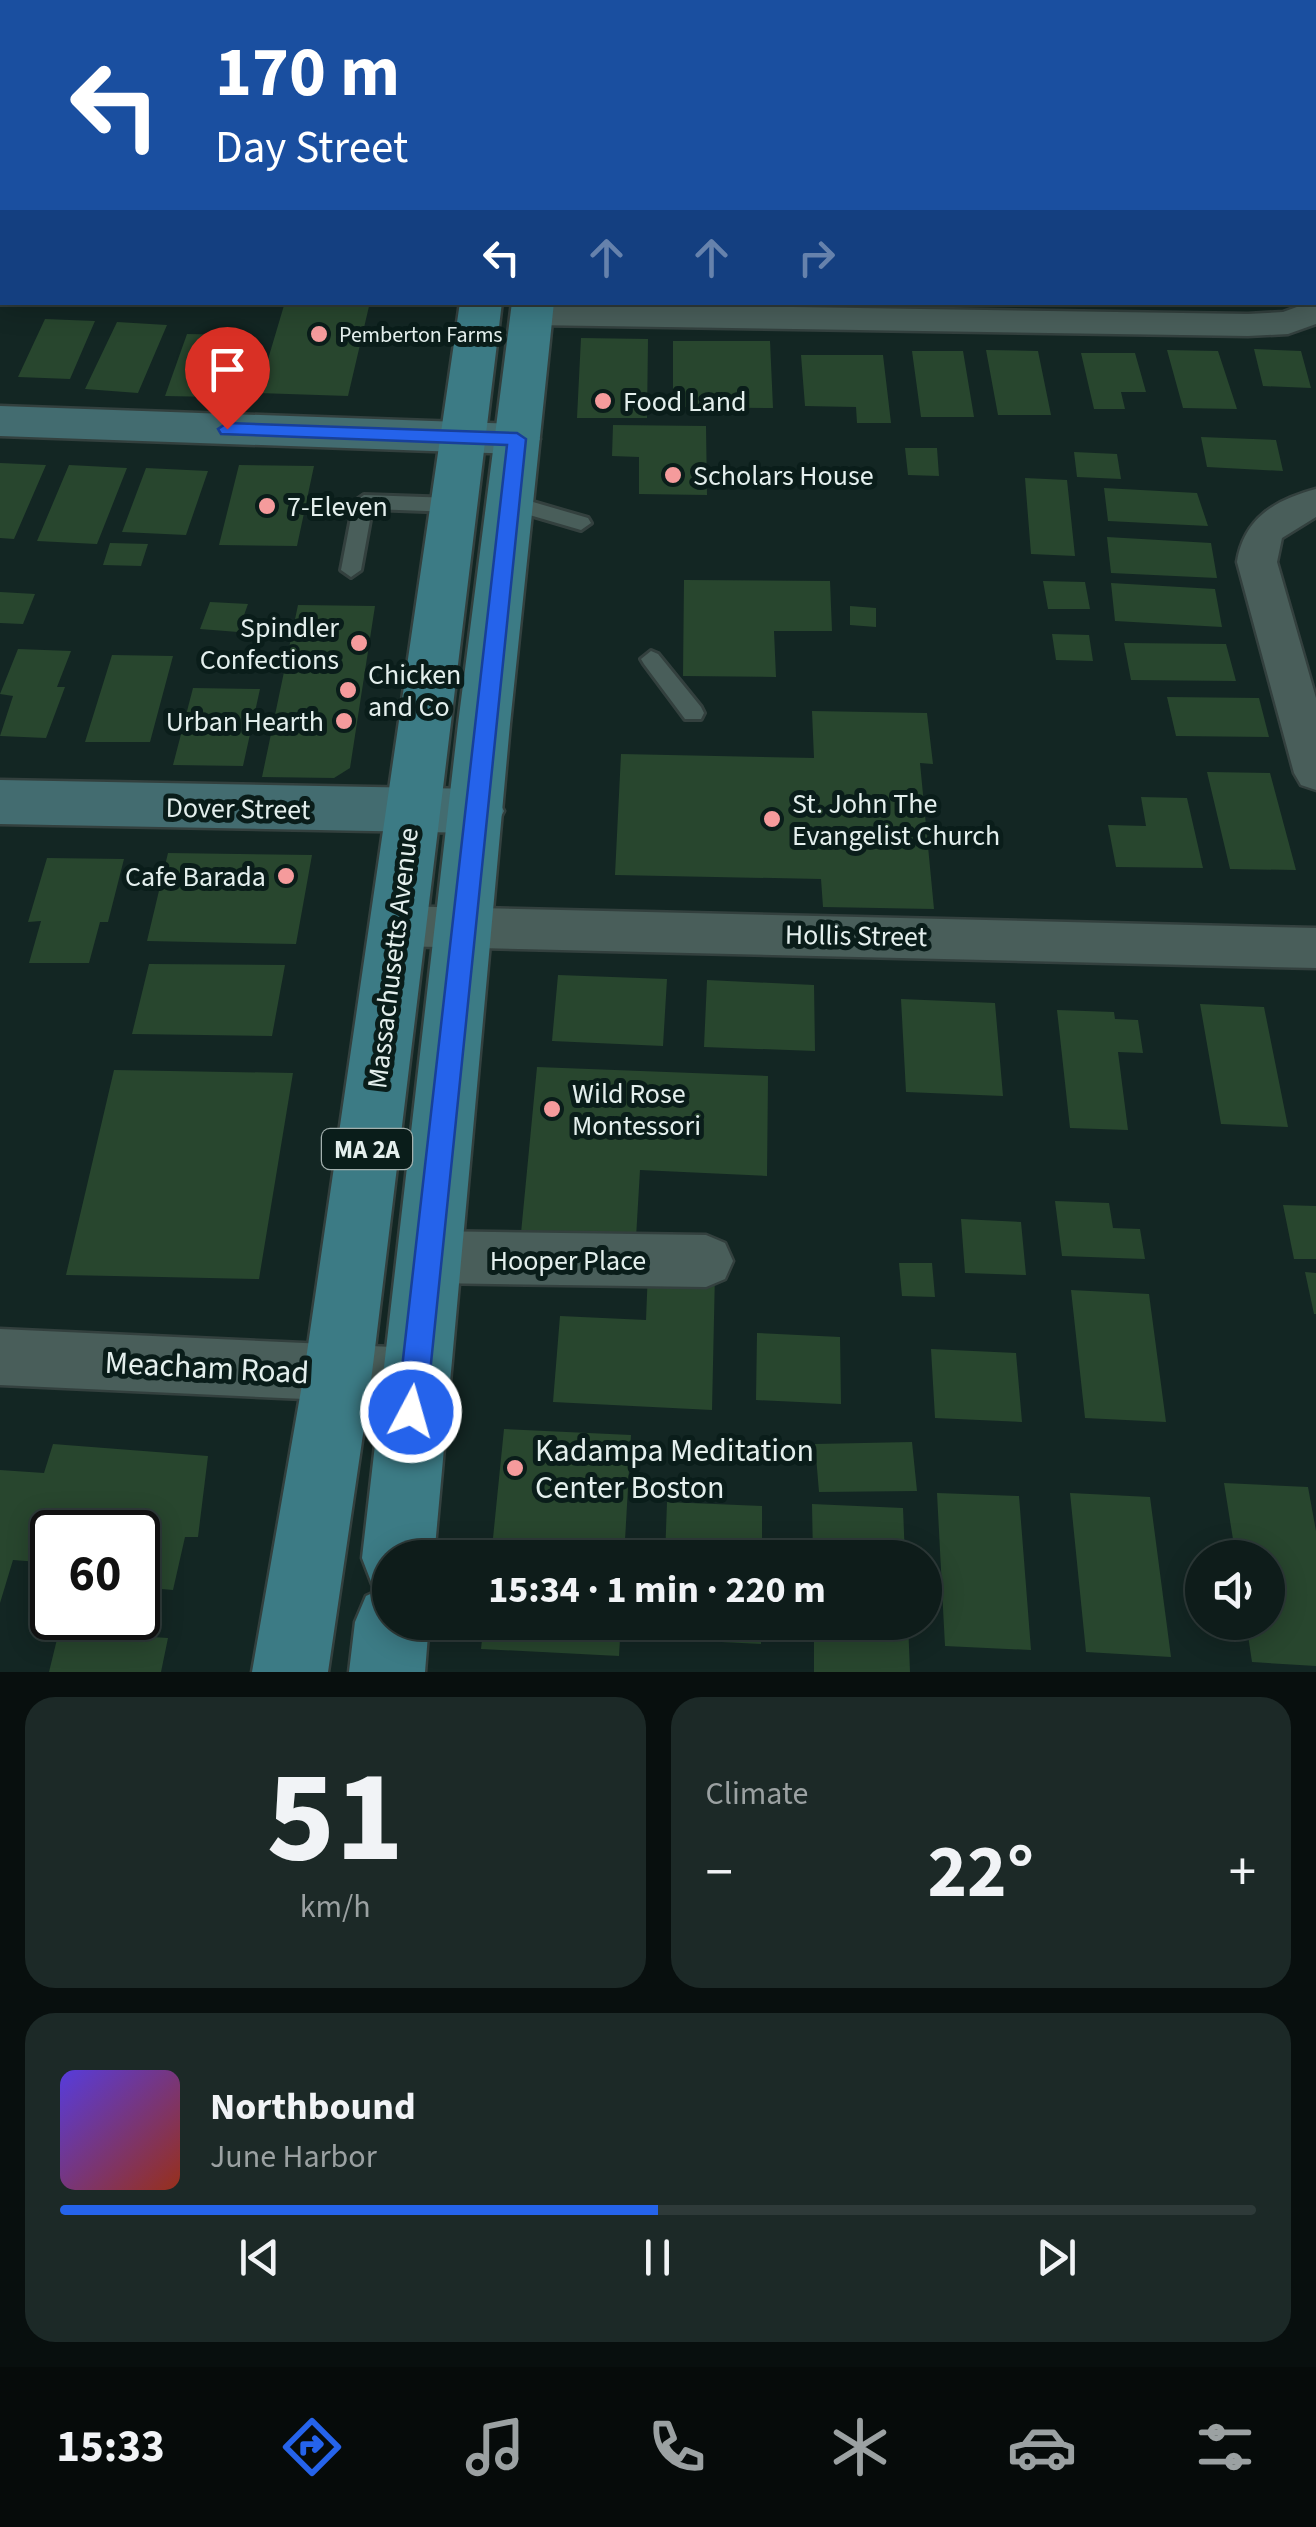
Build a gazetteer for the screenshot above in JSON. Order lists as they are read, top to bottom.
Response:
{
  "streets": {
    "main road": ["Dover Street", "Massachusetts Avenue", "MA 2A"],
    "street": ["Hollis Street", "Hooper Place", "Meacham Road"]
  },
  "crossings": [
    ["Dover Street", "Massachusetts Avenue"],
    ["Dover Street", "MA 2A"],
    ["Hollis Street", "Massachusetts Avenue"],
    ["Hollis Street", "MA 2A"],
    ["Massachusetts Avenue", "Meacham Road"],
    ["MA 2A", "Hooper Place"],
    ["MA 2A", "Meacham Road"]
  ],
  "places": [
    "Pemberton Farms",
    "Food Land",
    "Scholars House",
    "7-Eleven",
    "Spindler Confections",
    "Chicken and Co",
    "Urban Hearth",
    "St. John The Evangelist Church",
    "Cafe Barada",
    "Wild Rose Montessori",
    "Kadampa Meditation Center Boston"
  ],
  "page": {
    "turn": ["170 m", "Day Street"],
    "limit": "60",
    "trip": "15:34 · 1 min · 220 m",
    "tile": [
      ["51", "km/h"],
      "Climate"
    ],
    "heat": ["−", "22°", "+"],
    "song": ["Northbound", "June Harbor"],
    "tabs": "15:33"
  }
}
